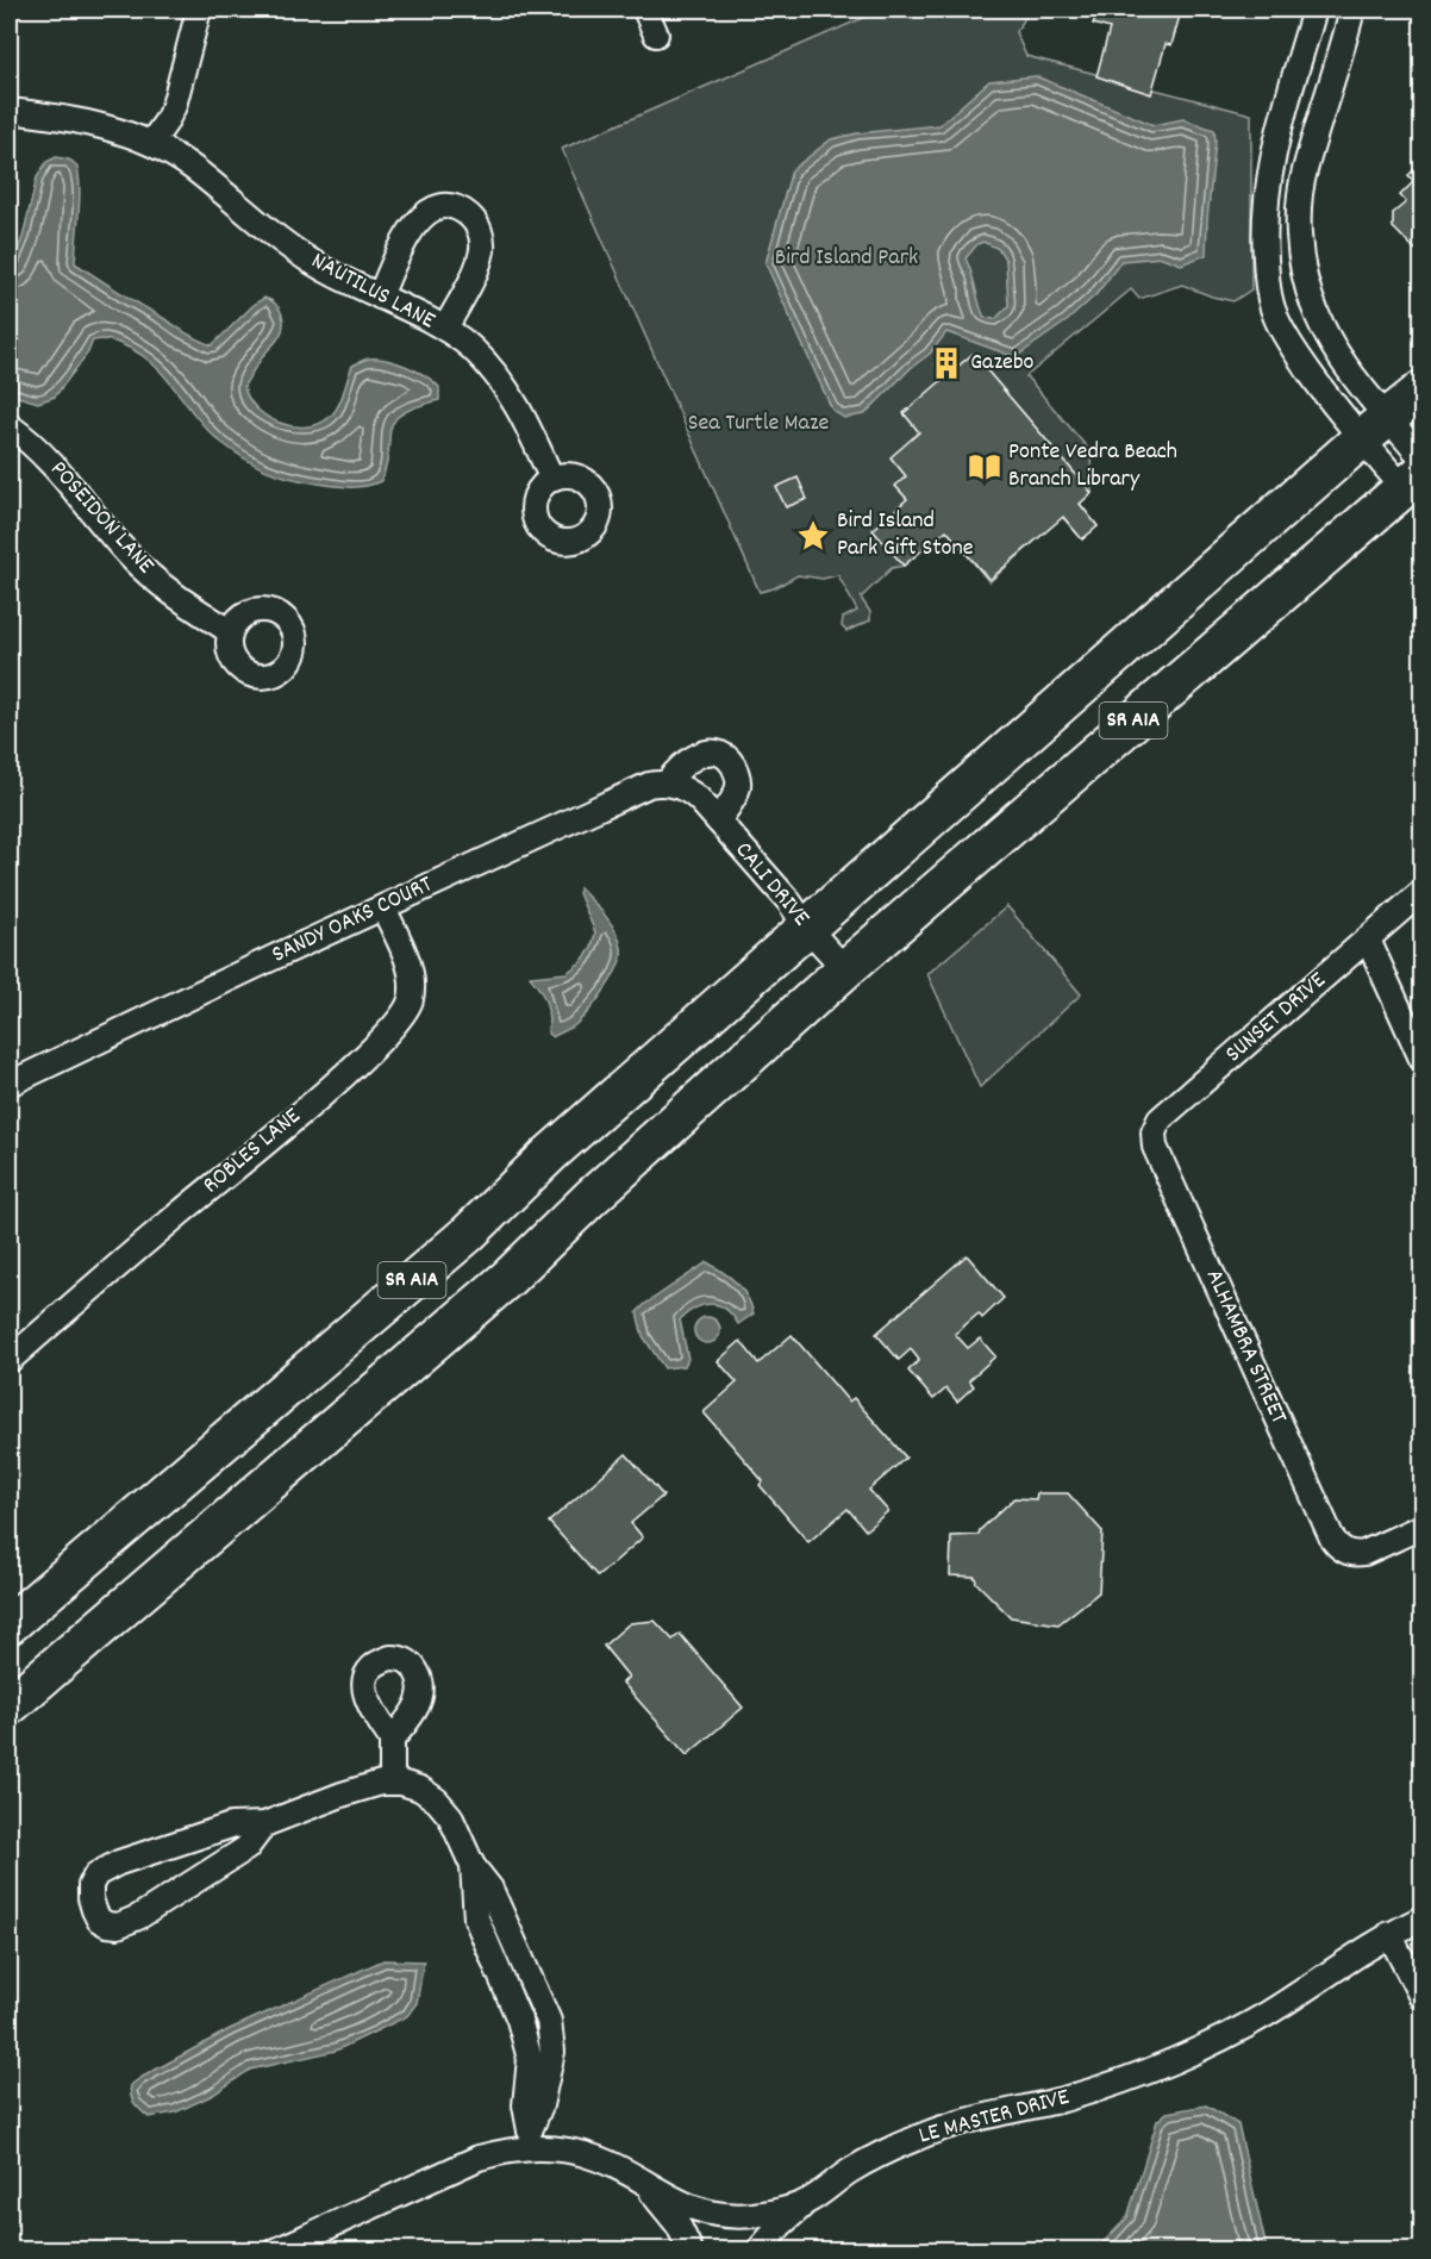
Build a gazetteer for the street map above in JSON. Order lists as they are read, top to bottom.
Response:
{
  "streets": {
    "main road": ["SR A1A"],
    "street": [
      "NAUTILUS LANE",
      "POSEIDON LANE",
      "CALI DRIVE",
      "SANDY OAKS COURT",
      "SUNSET DRIVE",
      "ROBLES LANE",
      "ALHAMBRA STREET",
      "LE MASTER DRIVE"
    ]
  },
  "crossings": [
    ["SR A1A", "CALI DRIVE"],
    ["CALI DRIVE", "SANDY OAKS COURT"],
    ["SANDY OAKS COURT", "ROBLES LANE"],
    ["SUNSET DRIVE", "ALHAMBRA STREET"]
  ],
  "parks": ["Bird Island Park", "Sea Turtle Maze"],
  "places": {
    "building": ["Gazebo"],
    "library": ["Ponte Vedra Beach Branch Library"],
    "place": ["Bird Island Park Gift Stone"]
  }
}
